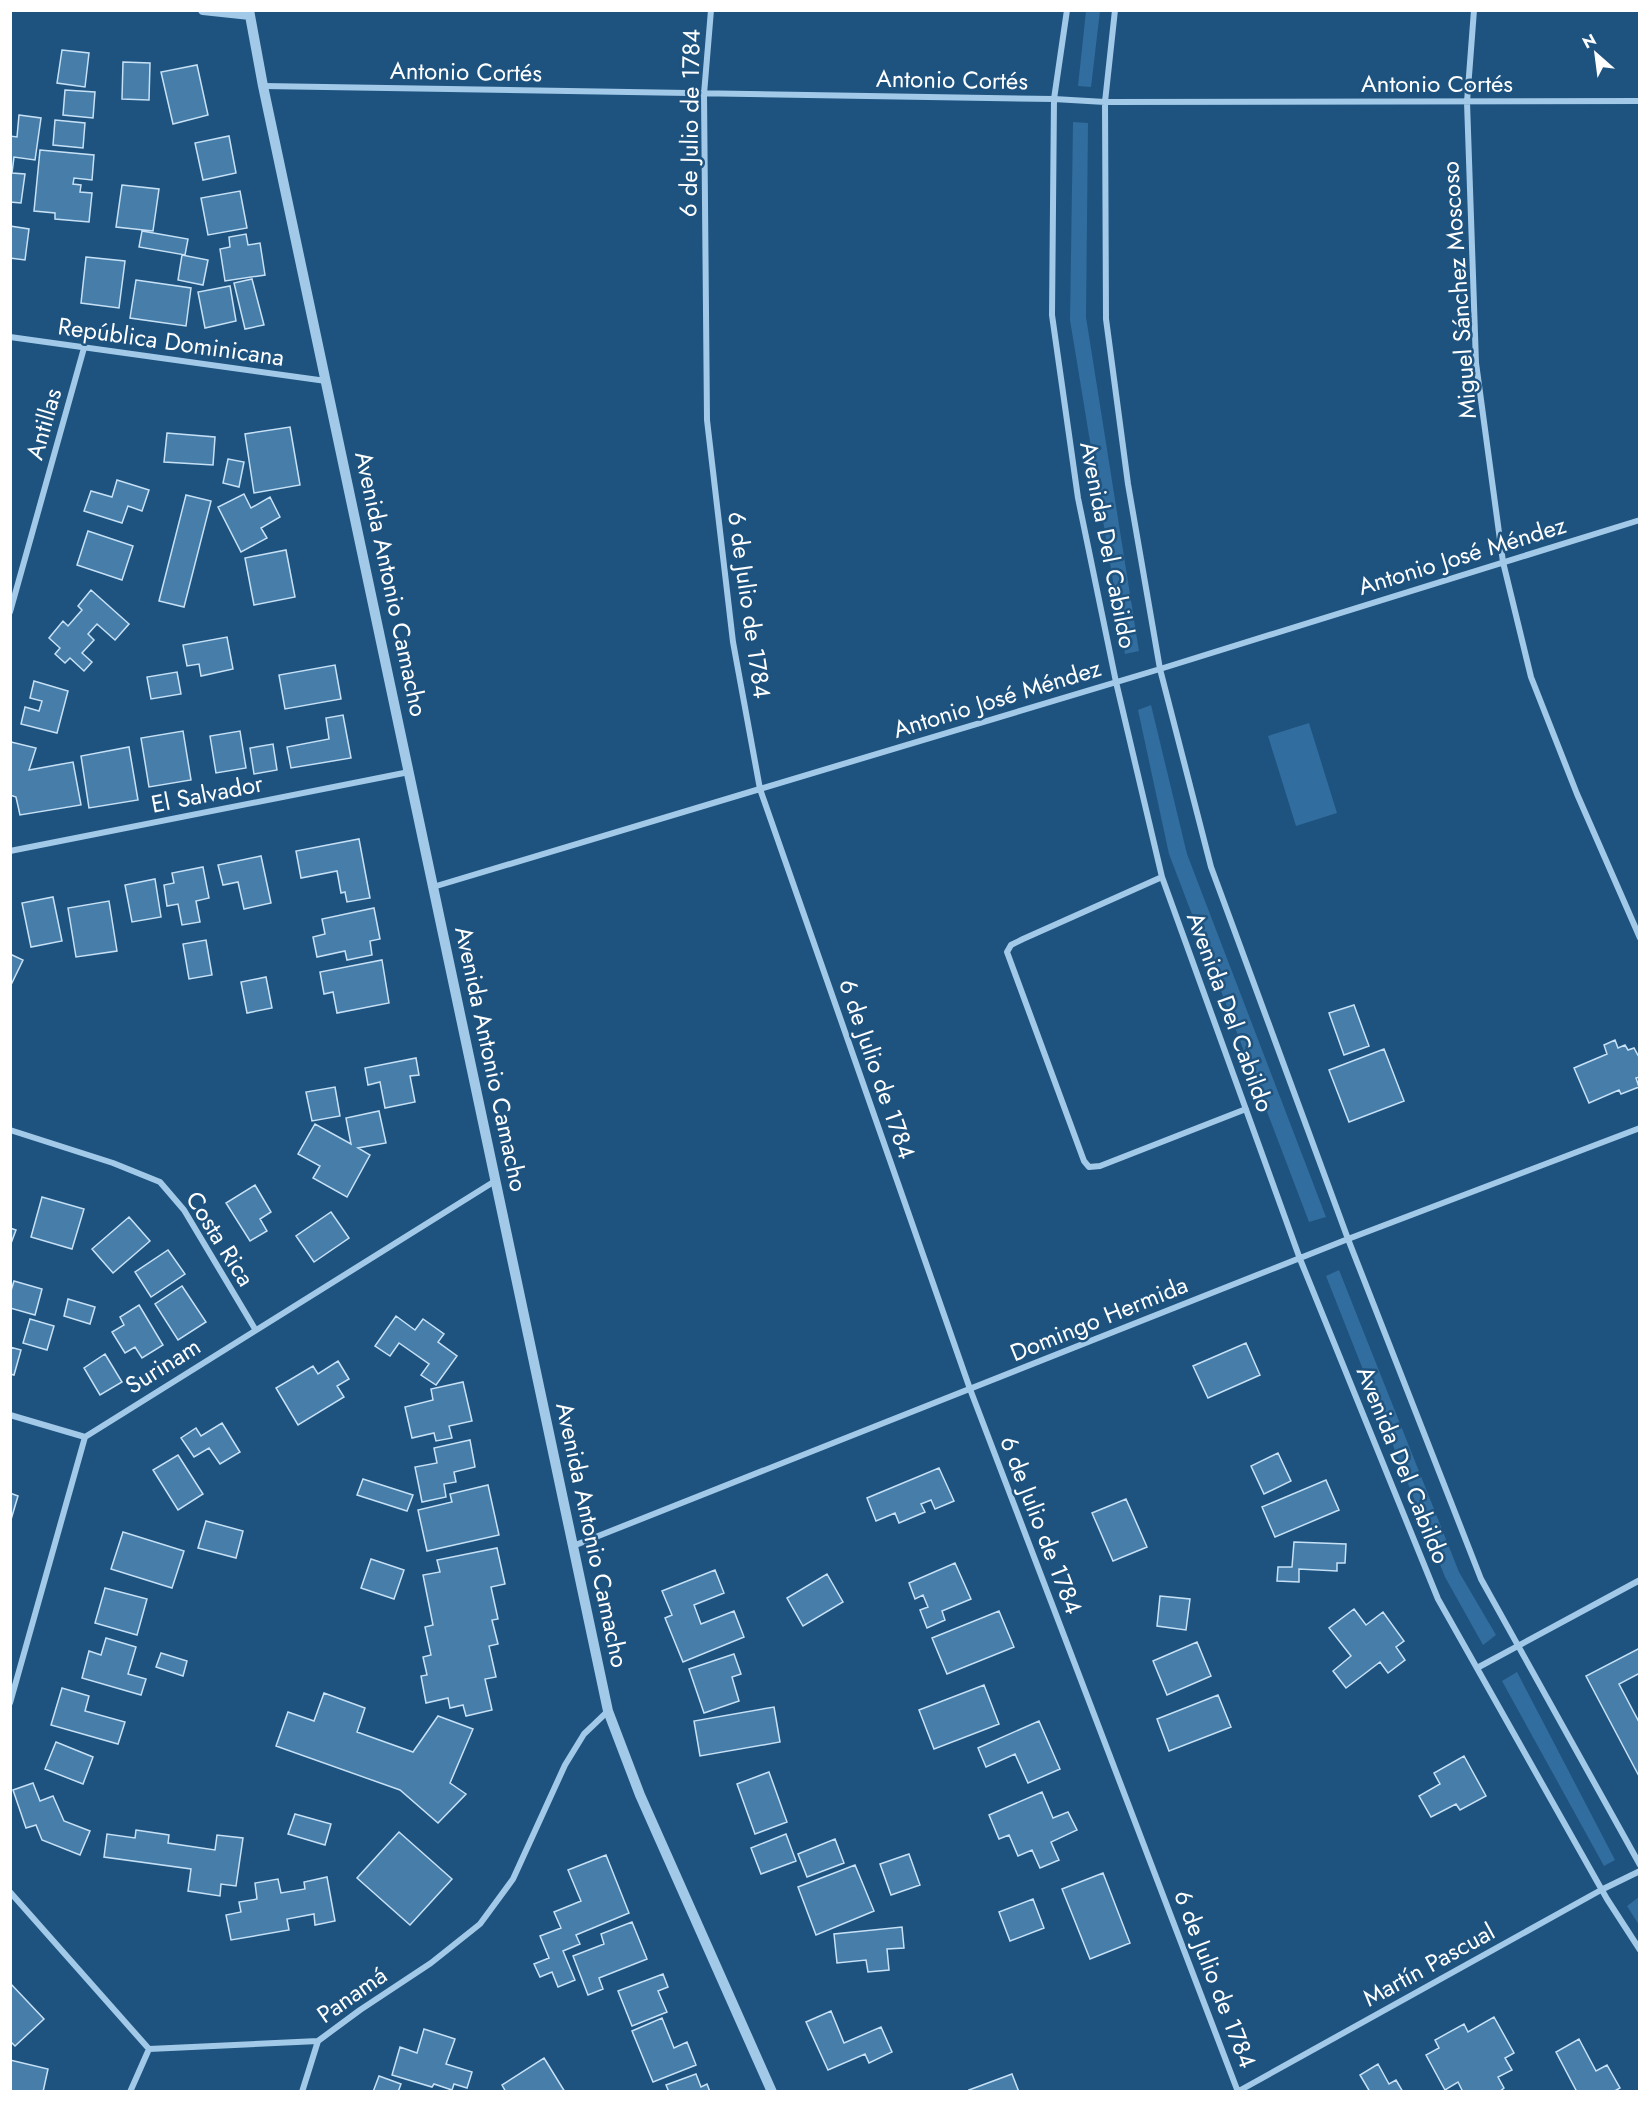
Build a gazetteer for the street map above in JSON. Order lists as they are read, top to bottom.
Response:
{
  "streets": {
    "street": [
      "Antonio Cortés",
      "6 de Julio de 1784",
      "Miguel Sánchez Moscoso",
      "República Dominicana",
      "Antillas",
      "Avenida Del Cabildo",
      "Antonio José Méndez",
      "Avenida Antonio Camacho",
      "El Salvador",
      "Costa Rica",
      "Domingo Hermida",
      "Surinam",
      "Martín Pascual",
      "Panamá"
    ]
  },
  "crossings": [
    ["Antonio Cortés", "6 de Julio de 1784"],
    ["Antonio Cortés", "Miguel Sánchez Moscoso"],
    ["Antonio Cortés", "Avenida Del Cabildo"],
    ["Antonio Cortés", "Avenida Antonio Camacho"],
    ["6 de Julio de 1784", "Antonio José Méndez"],
    ["6 de Julio de 1784", "Domingo Hermida"],
    ["6 de Julio de 1784", "Martín Pascual"],
    ["Miguel Sánchez Moscoso", "Antonio José Méndez"],
    ["República Dominicana", "Antillas"],
    ["República Dominicana", "Avenida Antonio Camacho"],
    ["Avenida Del Cabildo", "Antonio José Méndez"],
    ["Avenida Del Cabildo", "Domingo Hermida"],
    ["Avenida Del Cabildo", "Martín Pascual"],
    ["Antonio José Méndez", "Avenida Antonio Camacho"],
    ["Avenida Antonio Camacho", "El Salvador"],
    ["Avenida Antonio Camacho", "Domingo Hermida"],
    ["Avenida Antonio Camacho", "Surinam"],
    ["Avenida Antonio Camacho", "Panamá"],
    ["Costa Rica", "Surinam"]
  ],
  "north": "top left"
}
